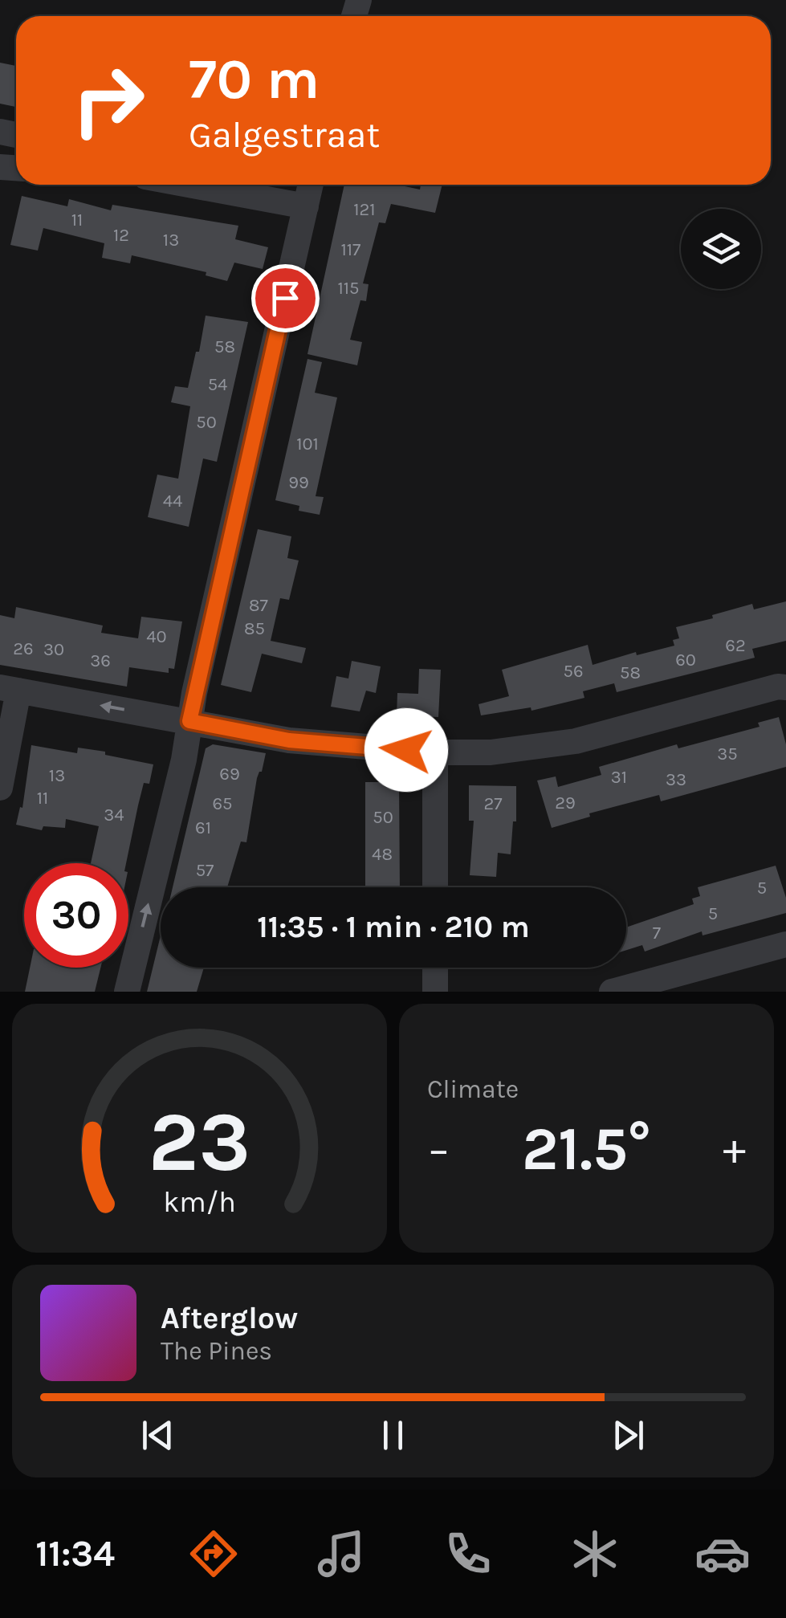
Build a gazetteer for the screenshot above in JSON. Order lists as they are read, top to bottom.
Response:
{
  "house_numbers": [
    "121",
    "11",
    "12",
    "13",
    "117",
    "115",
    "58",
    "54",
    "50",
    "101",
    "99",
    "44",
    "87",
    "85",
    "40",
    "62",
    "26",
    "30",
    "60",
    "36",
    "56",
    "58",
    "35",
    "69",
    "13",
    "31",
    "33",
    "11",
    "29",
    "65",
    "27",
    "34",
    "50",
    "61",
    "48",
    "57",
    "5",
    "5",
    "7"
  ],
  "page": {
    "turn": ["70 m", "Galgestraat"],
    "limit": "30",
    "trip": "11:35 · 1 min · 210 m",
    "tile": "Climate",
    "heat": ["−", "21.5°", "+"],
    "song": ["Afterglow", "The Pines"],
    "tabs": "11:34",
    "gauge": ["23", "km/h"]
  }
}
